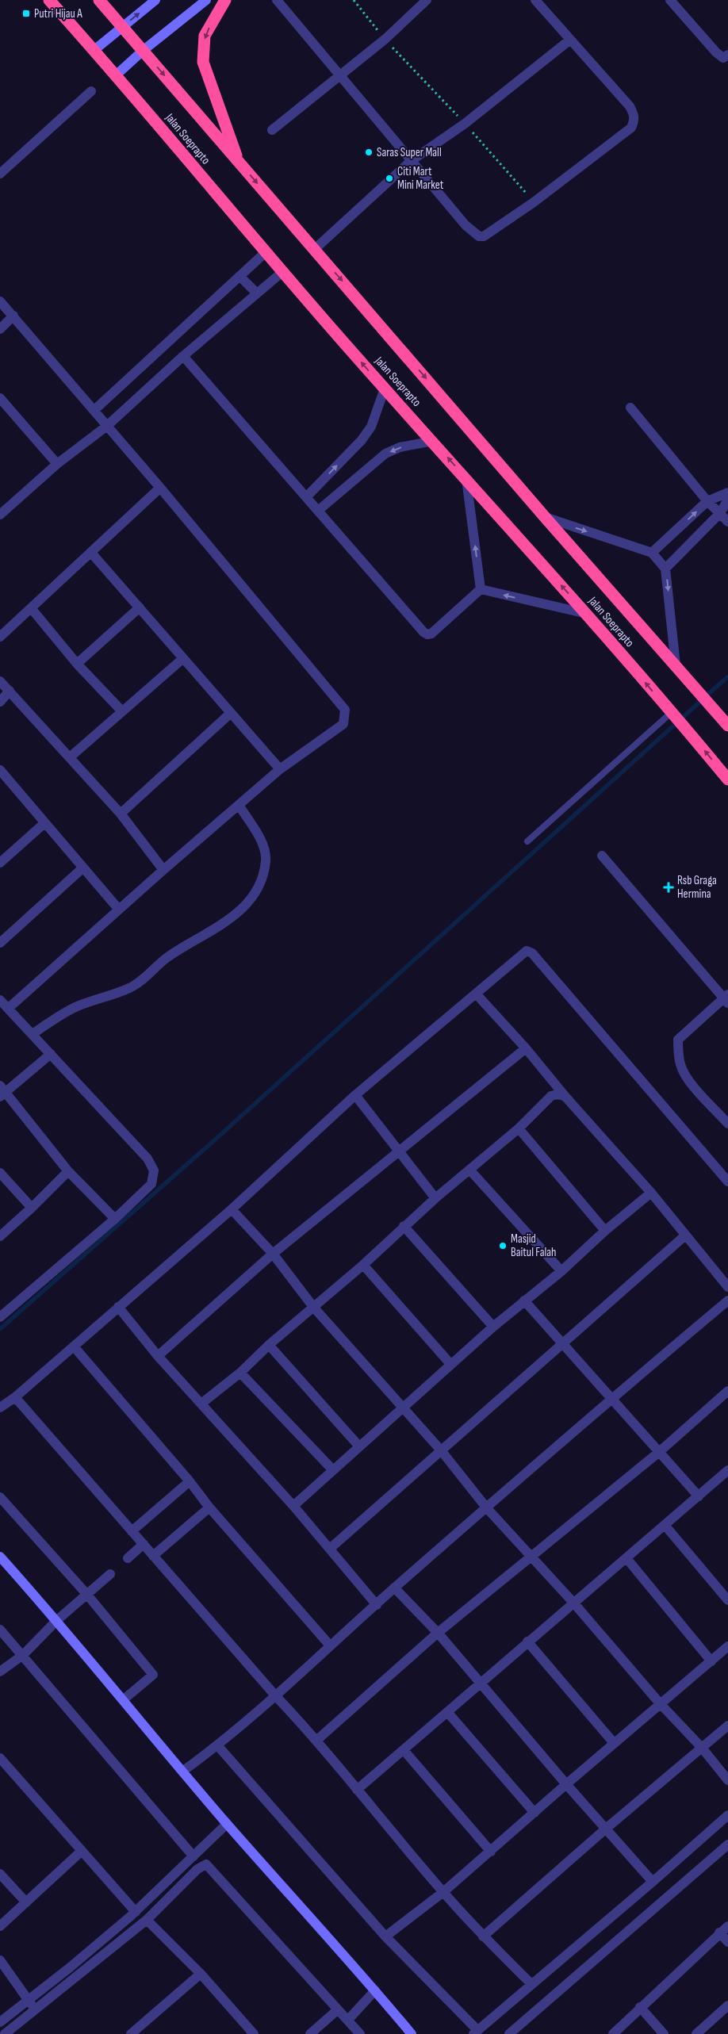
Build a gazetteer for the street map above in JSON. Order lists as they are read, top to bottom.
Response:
{
  "streets": {
    "highway": ["Jalan Soeprapto"]
  },
  "places": {
    "transit": ["Putri Hijau A"],
    "other": ["Saras Super Mall", "Citi Mart Mini Market", "Masjid Baitul Falah"],
    "health": ["Rsb Graga Hermina"]
  }
}
